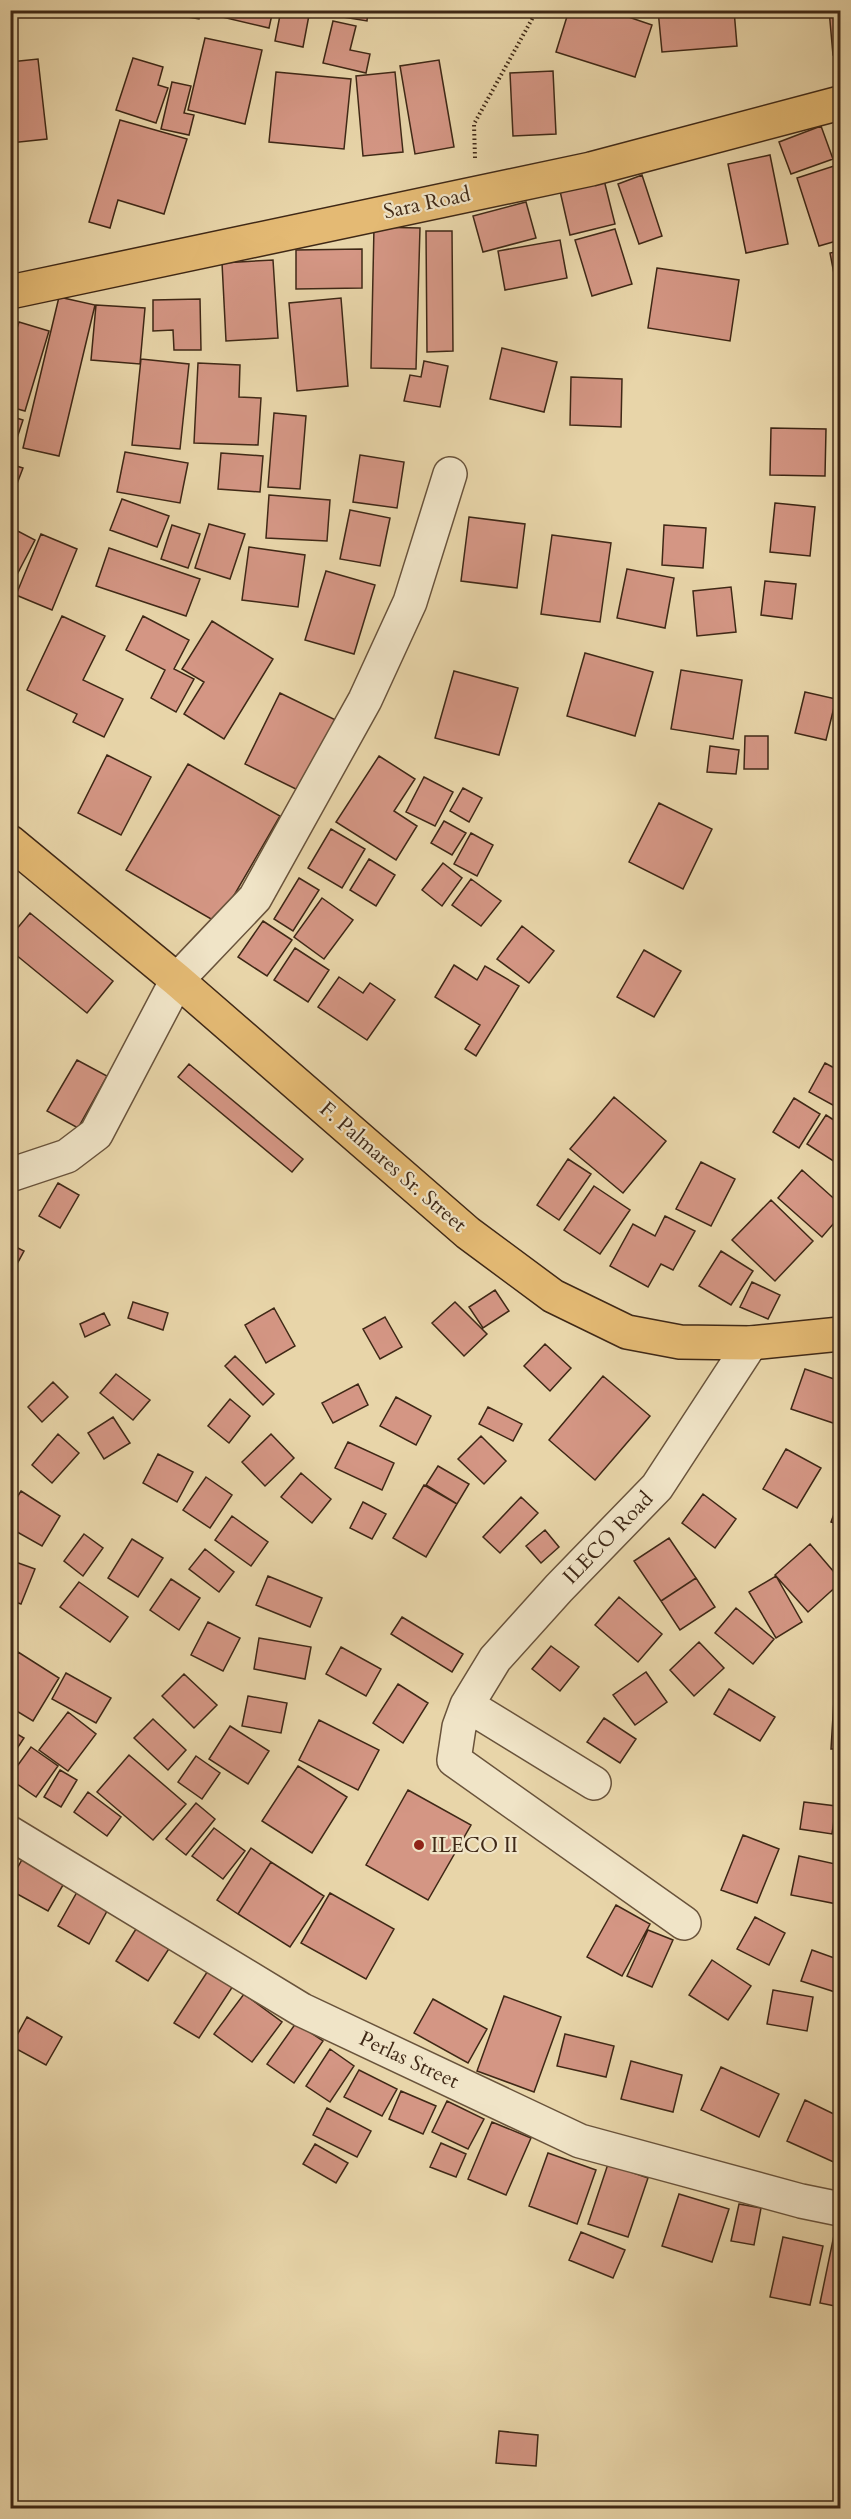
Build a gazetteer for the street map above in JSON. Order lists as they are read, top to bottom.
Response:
{
  "streets": {
    "main road": ["Sara Road", "F. Palmares Sr. Street"],
    "street": ["ILECO Road", "Perlas Street"]
  },
  "crossings": [
    ["F. Palmares Sr. Street", "ILECO Road"]
  ],
  "places": ["ILECO II"]
}
